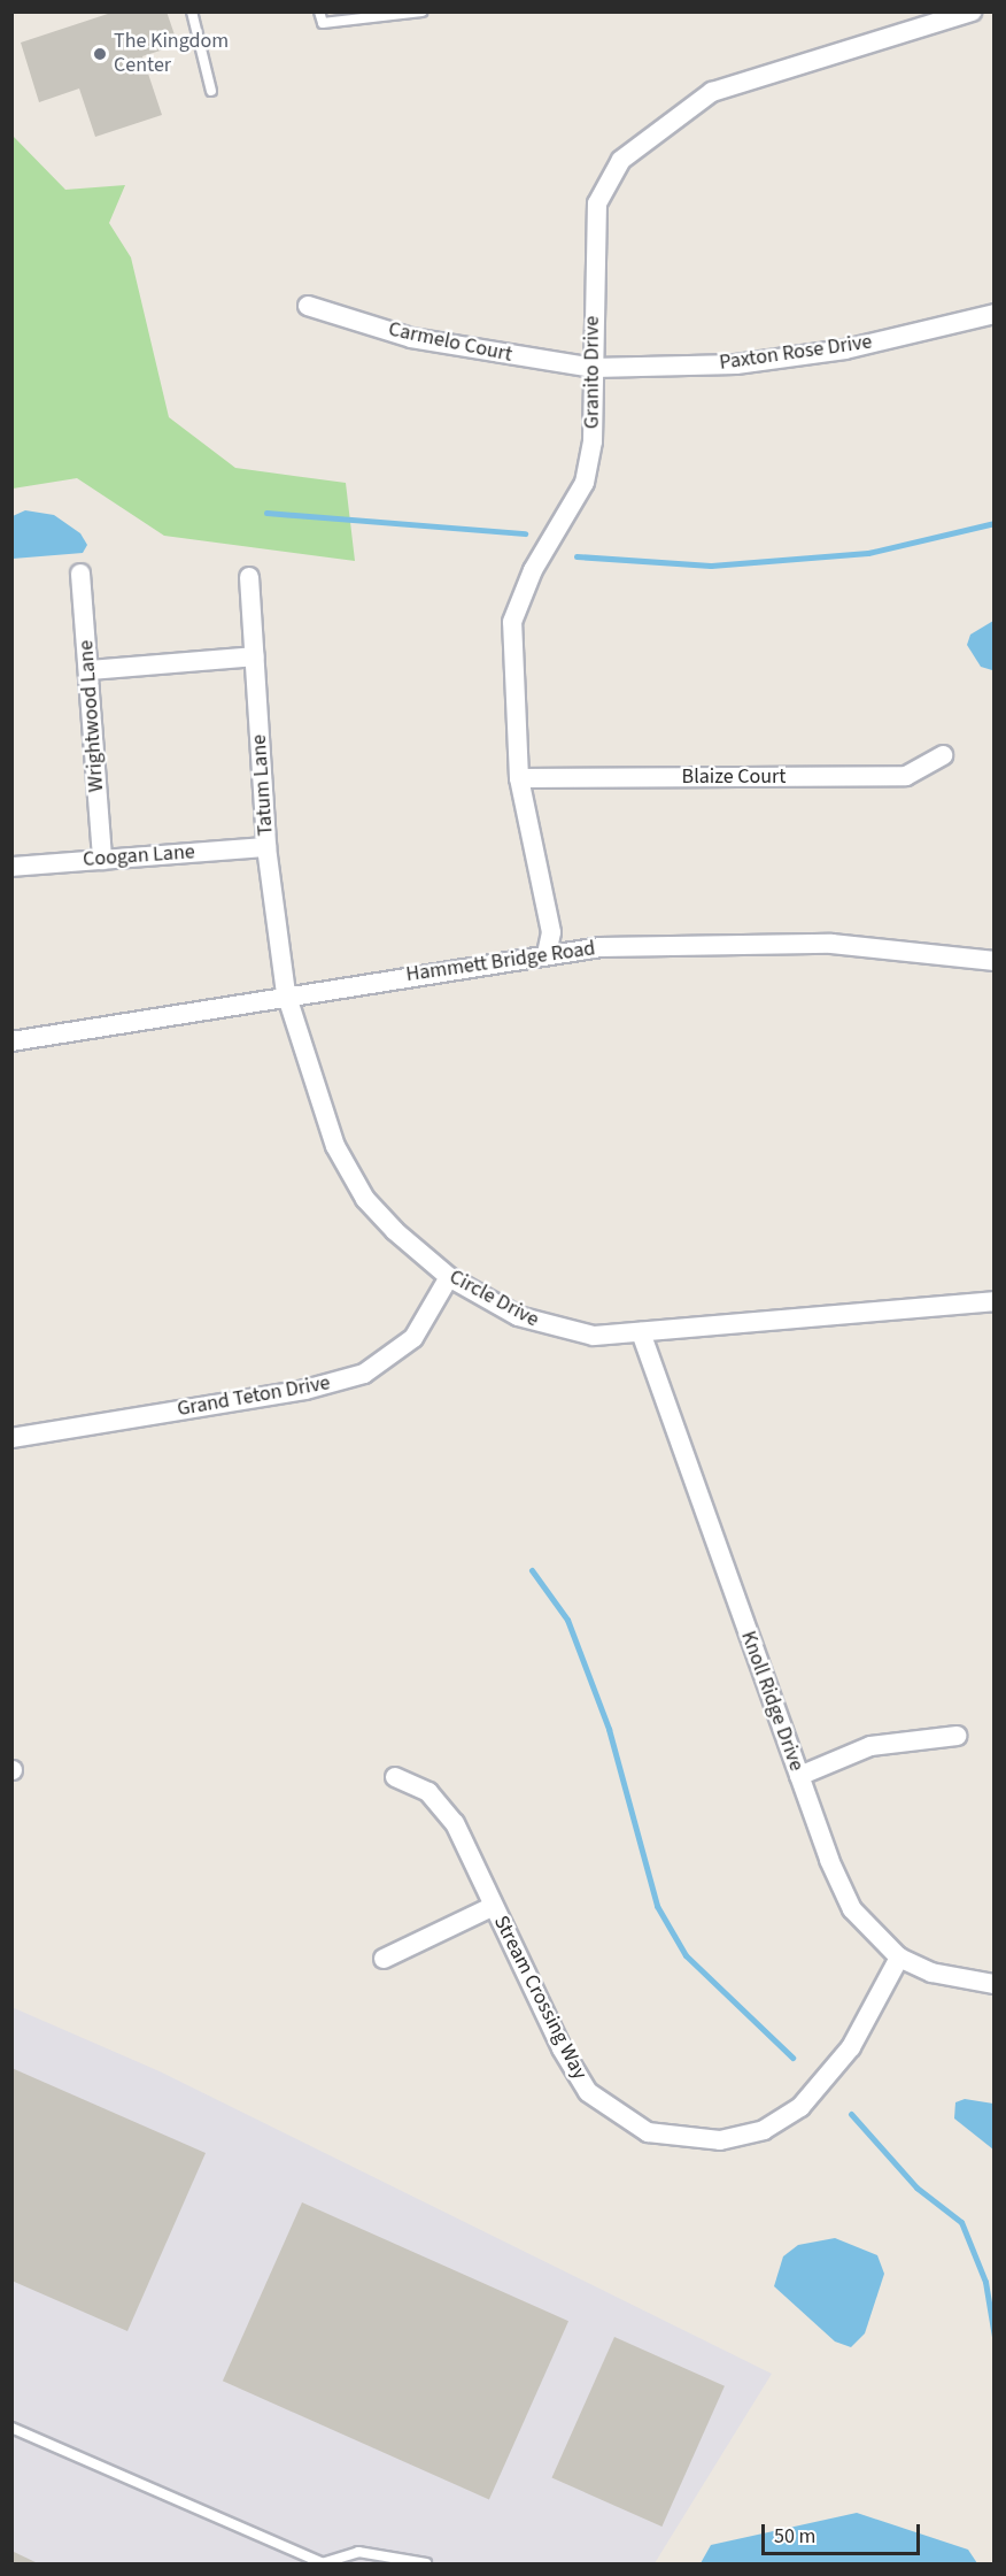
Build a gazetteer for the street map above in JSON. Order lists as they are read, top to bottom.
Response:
{
  "streets": {
    "street": [
      "Carmelo Court",
      "Paxton Rose Drive",
      "Granito Drive",
      "Wrightwood Lane",
      "Blaize Court",
      "Tatum Lane",
      "Coogan Lane",
      "Hammett Bridge Road",
      "Circle Drive",
      "Grand Teton Drive",
      "Knoll Ridge Drive",
      "Stream Crossing Way"
    ]
  },
  "crossings": [
    ["Carmelo Court", "Paxton Rose Drive"],
    ["Carmelo Court", "Granito Drive"],
    ["Paxton Rose Drive", "Granito Drive"],
    ["Granito Drive", "Blaize Court"],
    ["Granito Drive", "Hammett Bridge Road"],
    ["Wrightwood Lane", "Coogan Lane"],
    ["Tatum Lane", "Coogan Lane"],
    ["Tatum Lane", "Hammett Bridge Road"],
    ["Tatum Lane", "Circle Drive"],
    ["Hammett Bridge Road", "Circle Drive"],
    ["Circle Drive", "Grand Teton Drive"],
    ["Circle Drive", "Knoll Ridge Drive"],
    ["Knoll Ridge Drive", "Stream Crossing Way"]
  ],
  "places": ["The Kingdom Center"],
  "scale_bar": "50 m"
}
